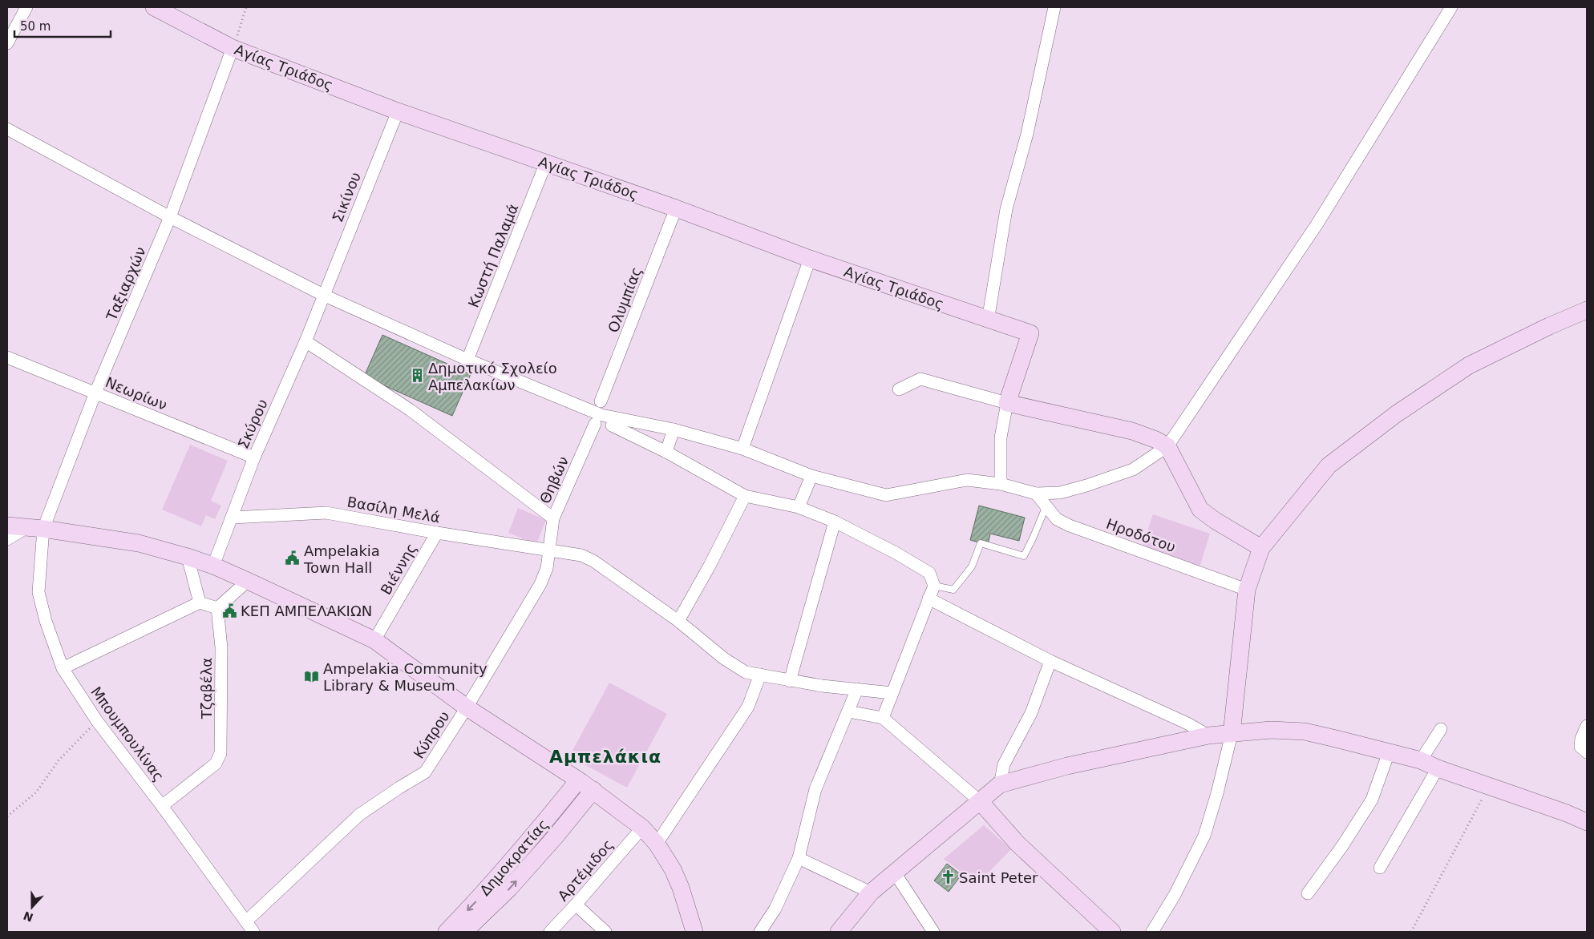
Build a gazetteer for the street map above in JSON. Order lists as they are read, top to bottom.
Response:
{
  "streets": {
    "street": [
      "Αγίας Τριάδος",
      "Σικίνου",
      "Κωστή Παλαμά",
      "Ταξιαρχών",
      "Ολυμπίας",
      "Νεωρίων",
      "Σκύρου",
      "Θηβών",
      "Βασίλη Μελά",
      "Ηροδότου",
      "Βιέννης",
      "Τζαβέλα",
      "Μπουμπουλίνας",
      "Κύπρου",
      "Δημοκρατίας",
      "Αρτέμιδος"
    ]
  },
  "crossings": [
    ["Αγίας Τριάδος", "Σικίνου"],
    ["Αγίας Τριάδος", "Κωστή Παλαμά"],
    ["Αγίας Τριάδος", "Ταξιαρχών"],
    ["Αγίας Τριάδος", "Ολυμπίας"],
    ["Σικίνου", "Σκύρου"],
    ["Ταξιαρχών", "Νεωρίων"],
    ["Ταξιαρχών", "Μπουμπουλίνας"],
    ["Νεωρίων", "Σκύρου"],
    ["Σκύρου", "Βασίλη Μελά"],
    ["Θηβών", "Βασίλη Μελά"],
    ["Θηβών", "Κύπρου"],
    ["Βασίλη Μελά", "Βιέννης"],
    ["Βασίλη Μελά", "Κύπρου"],
    ["Τζαβέλα", "Μπουμπουλίνας"],
    ["Μπουμπουλίνας", "Κύπρου"]
  ],
  "districts": ["Αμπελάκια"],
  "places": {
    "building": ["Δημοτικό Σχολείο Αμπελακίων"],
    "public building": ["Ampelakia Town Hall", "ΚΕΠ ΑΜΠΕΛΑΚΙΩΝ"],
    "library": ["Ampelakia Community Library & Museum"],
    "church": ["Saint Peter"]
  },
  "scale_bar": "50 m",
  "north": "bottom"
}
